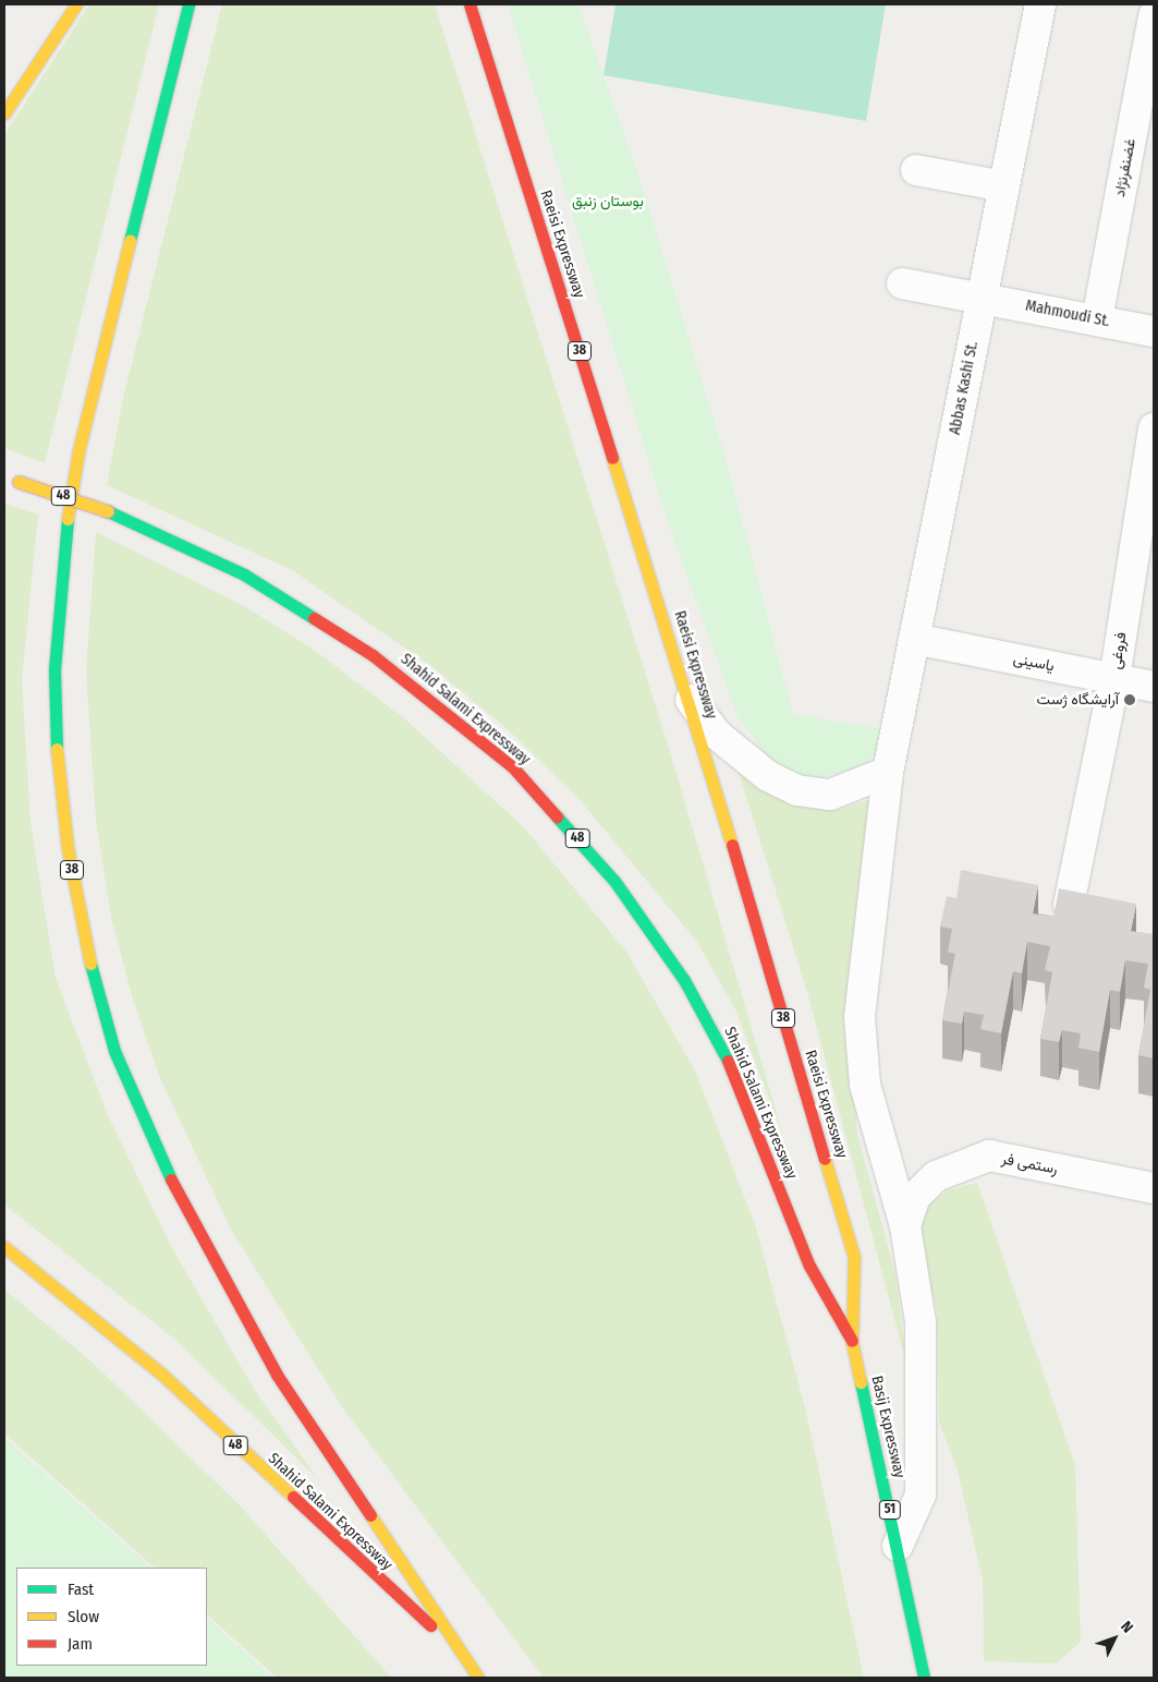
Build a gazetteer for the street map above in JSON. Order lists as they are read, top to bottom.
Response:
{
  "streets": {
    "highway": [
      "Raeisi Expressway",
      "38",
      "48",
      "Shahid Salami Expressway",
      "Basij Expressway",
      "51"
    ],
    "street": [
      "غضنفرنژاد",
      "Mahmoudi St.",
      "Abbas Kashi St.",
      "فروغی",
      "یاسینی",
      "رستمی فر"
    ]
  },
  "crossings": [
    ["غضنفرنژاد", "Mahmoudi St."],
    ["Raeisi Expressway", "Shahid Salami Expressway"],
    ["Raeisi Expressway", "Basij Expressway"],
    ["Mahmoudi St.", "Abbas Kashi St."],
    ["38", "Shahid Salami Expressway"],
    ["Abbas Kashi St.", "یاسینی"],
    ["Abbas Kashi St.", "رستمی فر"],
    ["Abbas Kashi St.", "Basij Expressway"],
    ["فروغی", "یاسینی"],
    ["Shahid Salami Expressway", "Basij Expressway"]
  ],
  "parks": ["بوستان زنبق"],
  "places": ["آرایشگاه ژست"],
  "legend": ["Fast", "Slow", "Jam"],
  "north": "top right"
}
